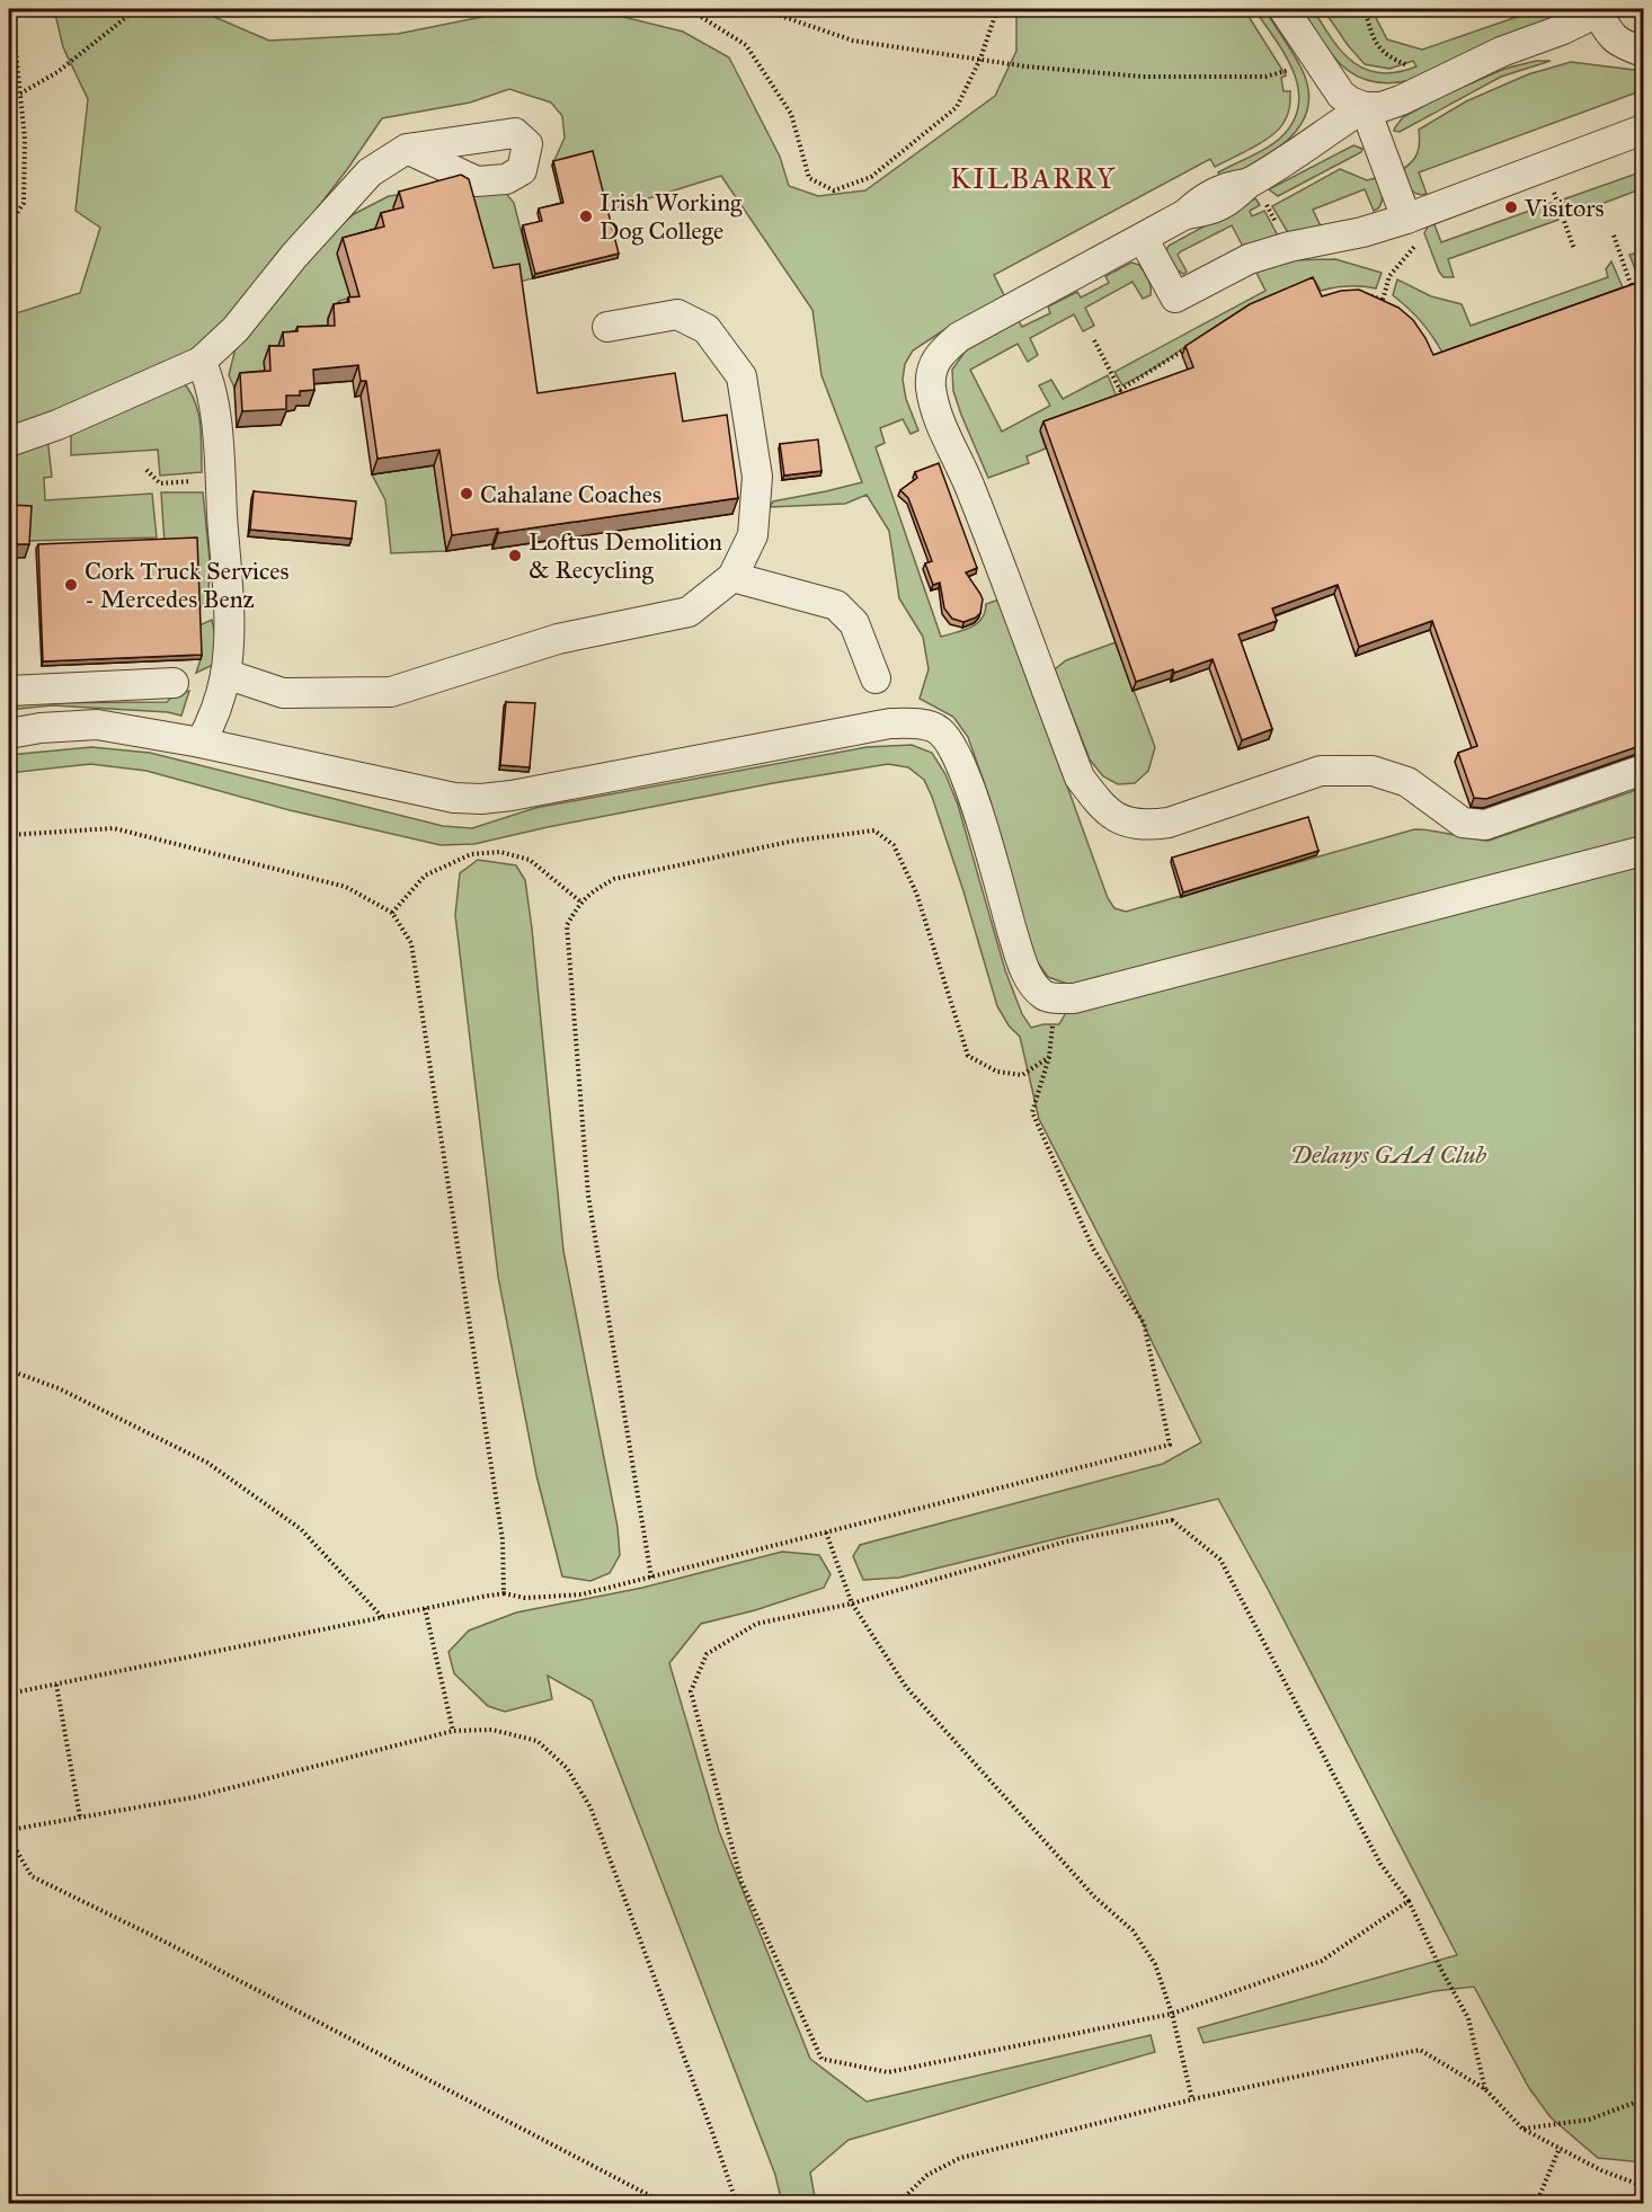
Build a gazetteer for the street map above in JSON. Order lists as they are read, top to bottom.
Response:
{
  "districts": ["KILBARRY"],
  "parks": ["Delanys GAA Club"],
  "places": [
    "Visitors",
    "Irish Working Dog College",
    "Cahalane Coaches",
    "Loftus Demolition & Recycling",
    "Cork Truck Services - Mercedes Benz"
  ]
}
